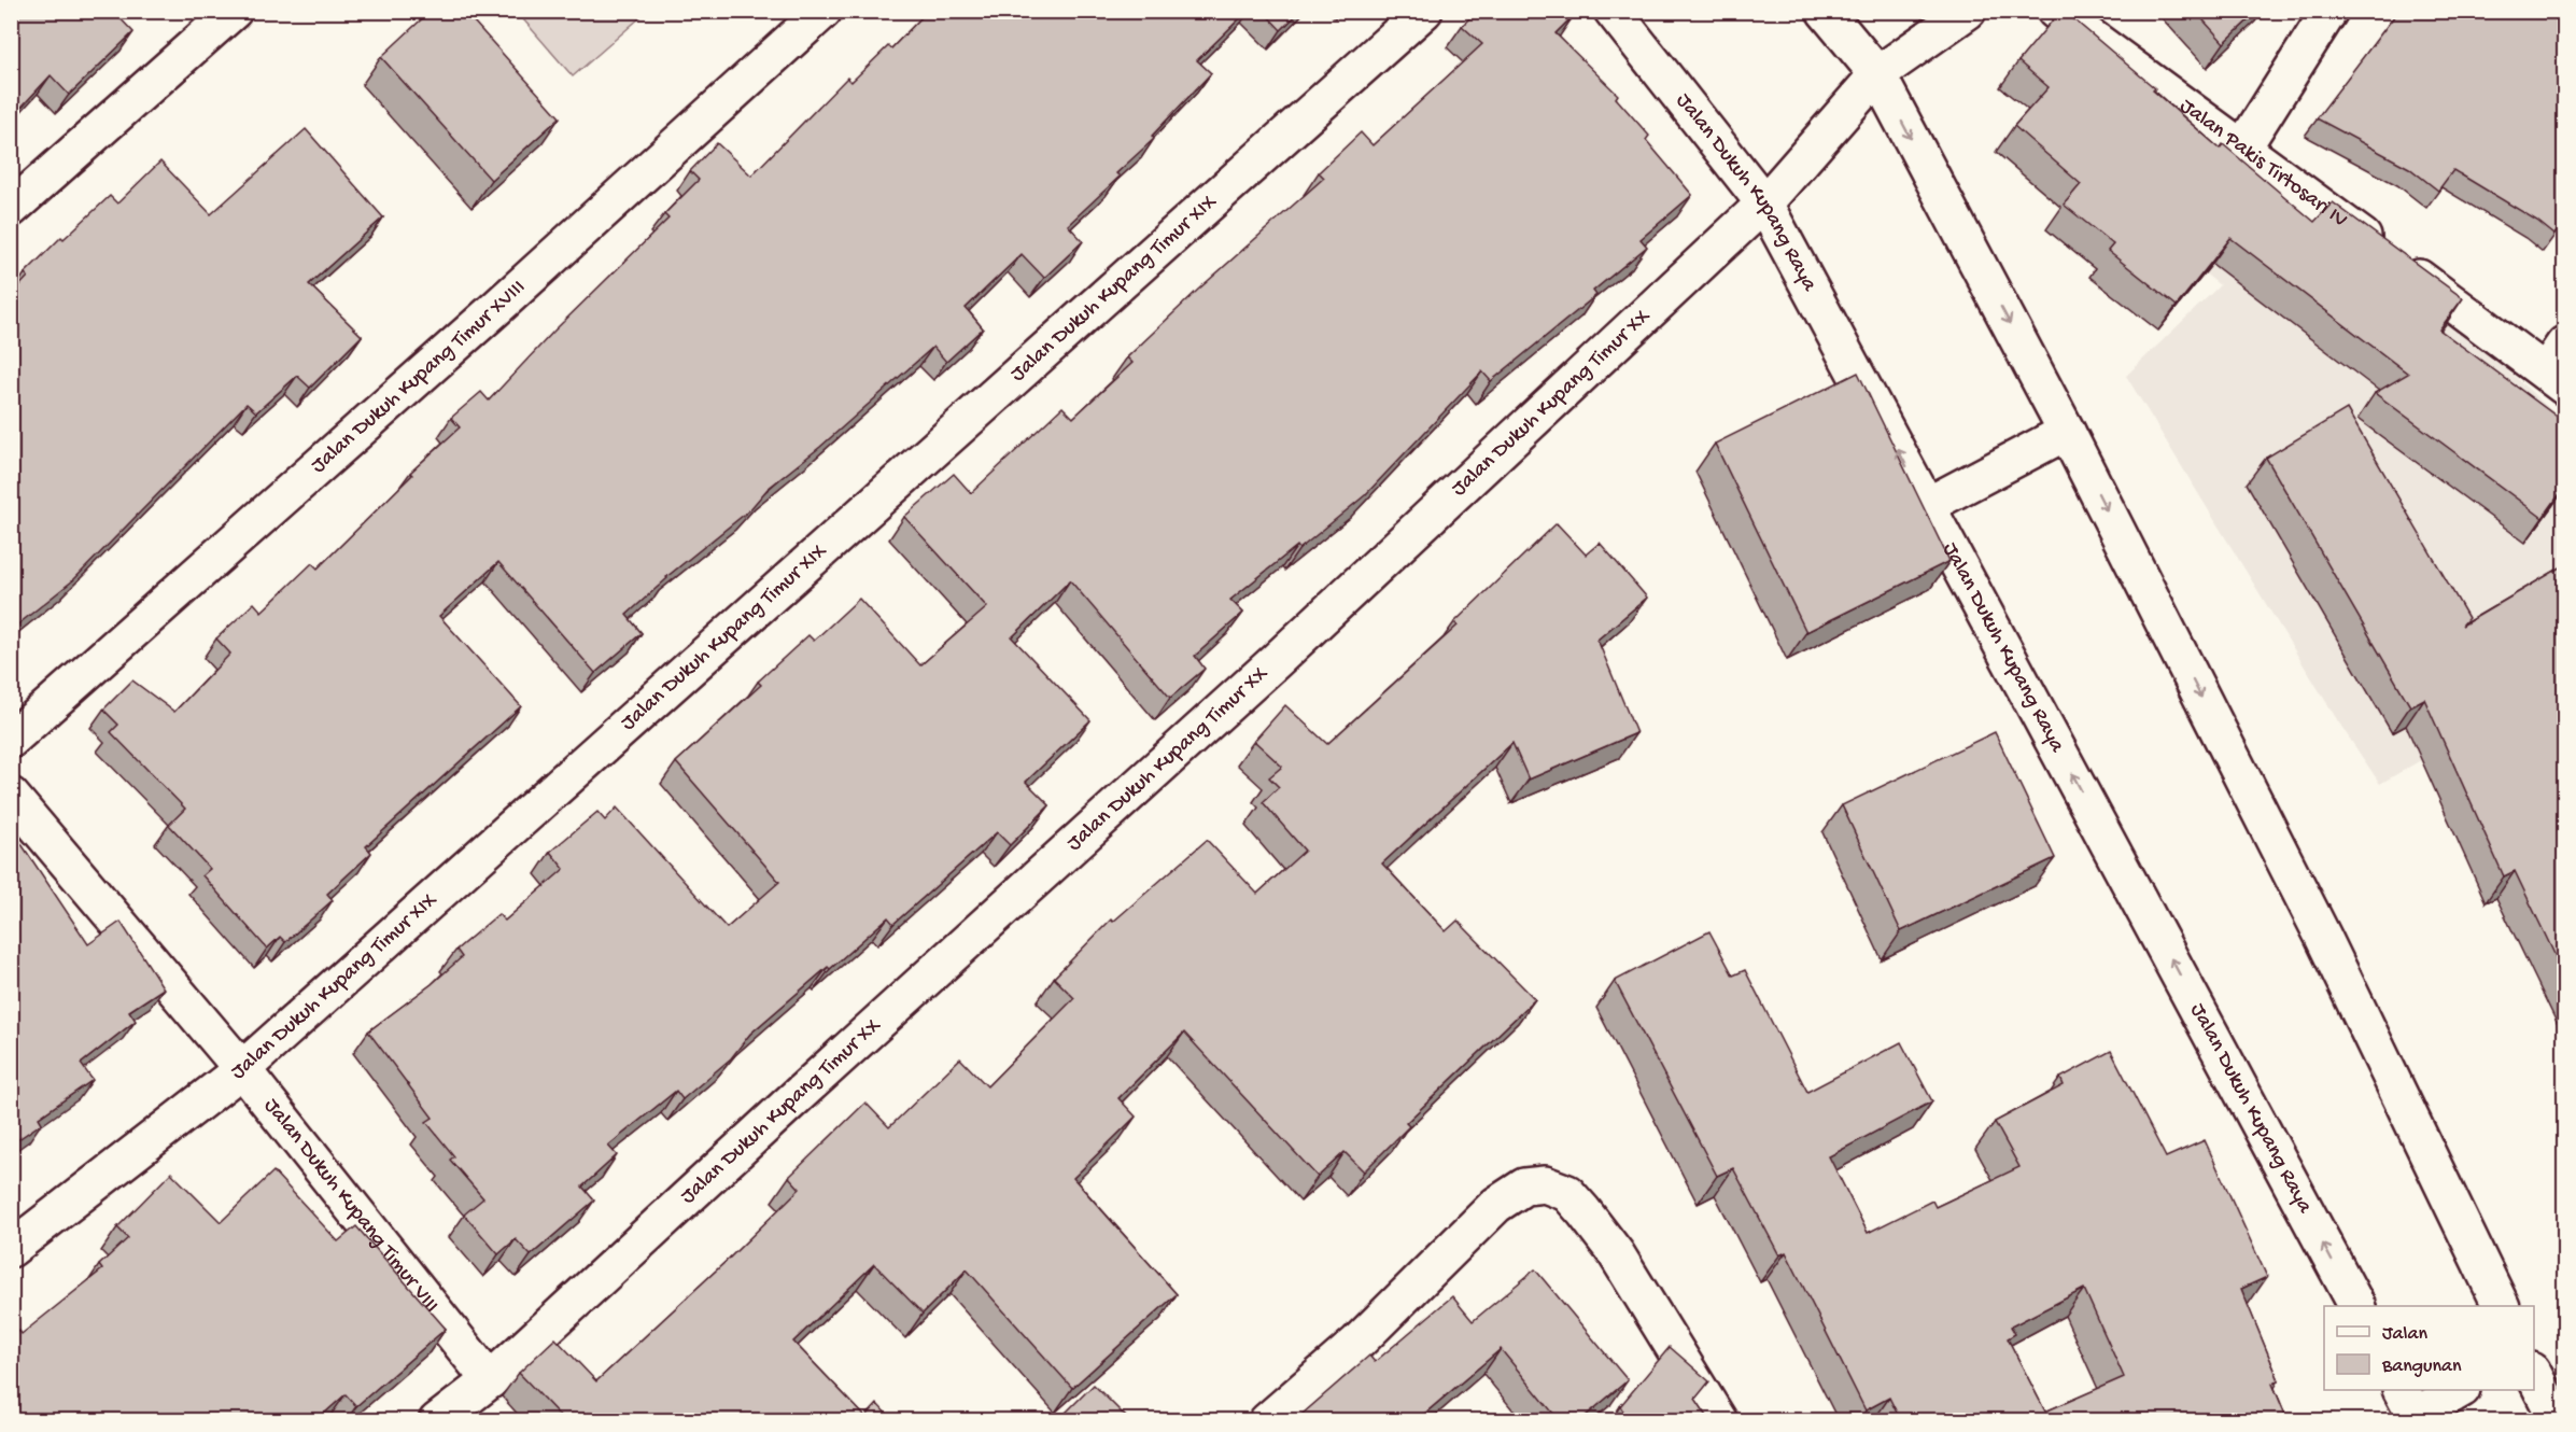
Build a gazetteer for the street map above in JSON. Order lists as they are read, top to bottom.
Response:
{
  "streets": {
    "street": [
      "Jalan Pakis Tirtosari IV",
      "Jalan Dukuh Kupang Raya",
      "Jalan Dukuh Kupang Timur XIX",
      "Jalan Dukuh Kupang Timur XVIII",
      "Jalan Dukuh Kupang Timur XX",
      "Jalan Dukuh Kupang Timur VIII"
    ]
  },
  "crossings": [
    ["Jalan Dukuh Kupang Raya", "Jalan Dukuh Kupang Timur XX"],
    ["Jalan Dukuh Kupang Timur XIX", "Jalan Dukuh Kupang Timur VIII"],
    ["Jalan Dukuh Kupang Timur XX", "Jalan Dukuh Kupang Timur VIII"]
  ],
  "legend": ["Jalan", "Bangunan"]
}
